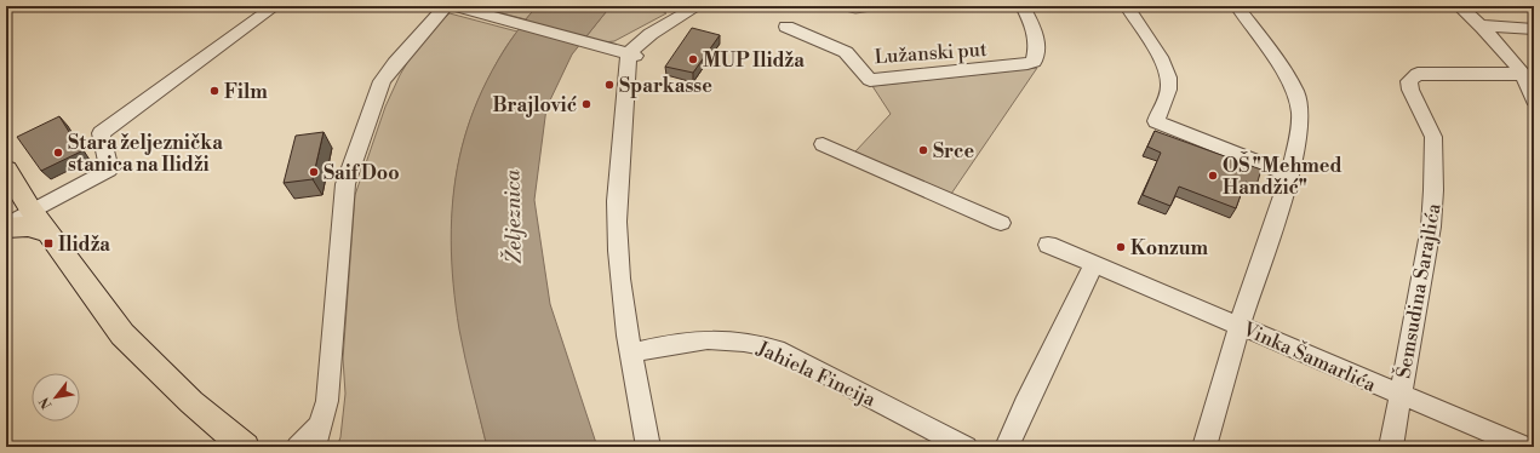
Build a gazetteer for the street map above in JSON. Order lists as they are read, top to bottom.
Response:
{
  "streets": {
    "street": [
      "Lužanski put",
      "Šemsudina Sarajlića",
      "Vinka Šamarlića",
      "Jahiela Fincija"
    ]
  },
  "crossings": [
    ["Šemsudina Sarajlića", "Vinka Šamarlića"]
  ],
  "water": ["Željeznica"],
  "places": {
    "other": [
      "MUP Ilidža",
      "Sparkasse",
      "Film",
      "Brajlović",
      "Srce",
      "Stara željeznička stanica na Ilidži",
      "Saif Doo",
      "OŠ \"Mehmed Handžić\"",
      "Konzum"
    ],
    "transit": ["Ilidža"]
  },
  "north": "bottom left"
}
